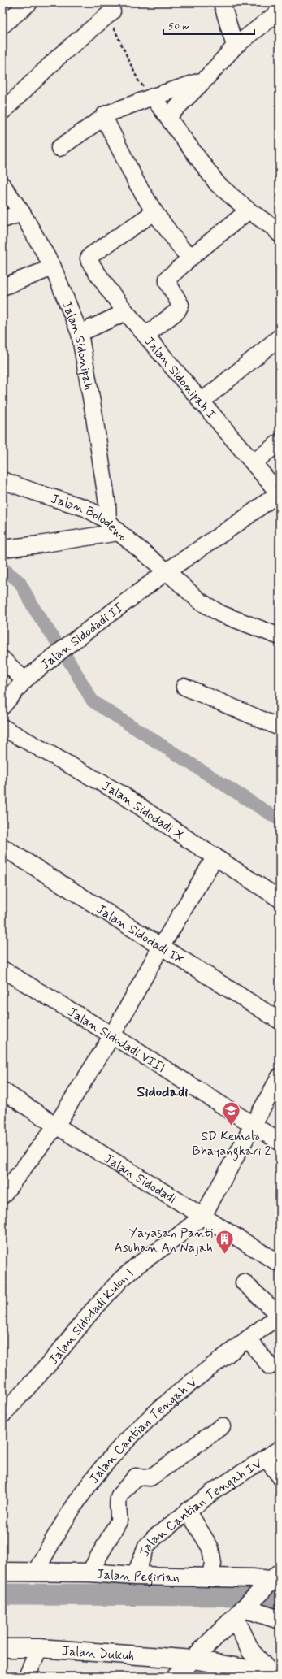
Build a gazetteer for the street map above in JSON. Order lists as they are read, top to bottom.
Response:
{
  "streets": {
    "main road": ["Jalan Pegirian", "Jalan Dukuh"],
    "street": [
      "Jalan Sidonipah",
      "Jalan Sidonipah I",
      "Jalan Bolodewo",
      "Jalan Sidodadi II",
      "Jalan Sidodadi X",
      "Jalan Sidodadi IX",
      "Jalan Sidodadi VIII",
      "Jalan Sidodadi",
      "Jalan Sidodadi Kulon I",
      "Jalan Cantian Tengah V",
      "Jalan Cantian Tengah IV"
    ]
  },
  "crossings": [
    ["Jalan Sidonipah", "Jalan Bolodewo"],
    ["Jalan Sidonipah I", "Jalan Sidodadi II"],
    ["Jalan Bolodewo", "Jalan Sidodadi II"],
    ["Jalan Sidodadi", "Jalan Sidodadi Kulon I"],
    ["Jalan Cantian Tengah V", "Jalan Pegirian"],
    ["Jalan Cantian Tengah IV", "Jalan Pegirian"]
  ],
  "districts": ["Sidodadi"],
  "places": {
    "school or university": ["SD Kemala Bhayangkari 2"],
    "building": ["Yayasan Panti Asuhan An Najah"]
  },
  "scale_bar": "50 m"
}
